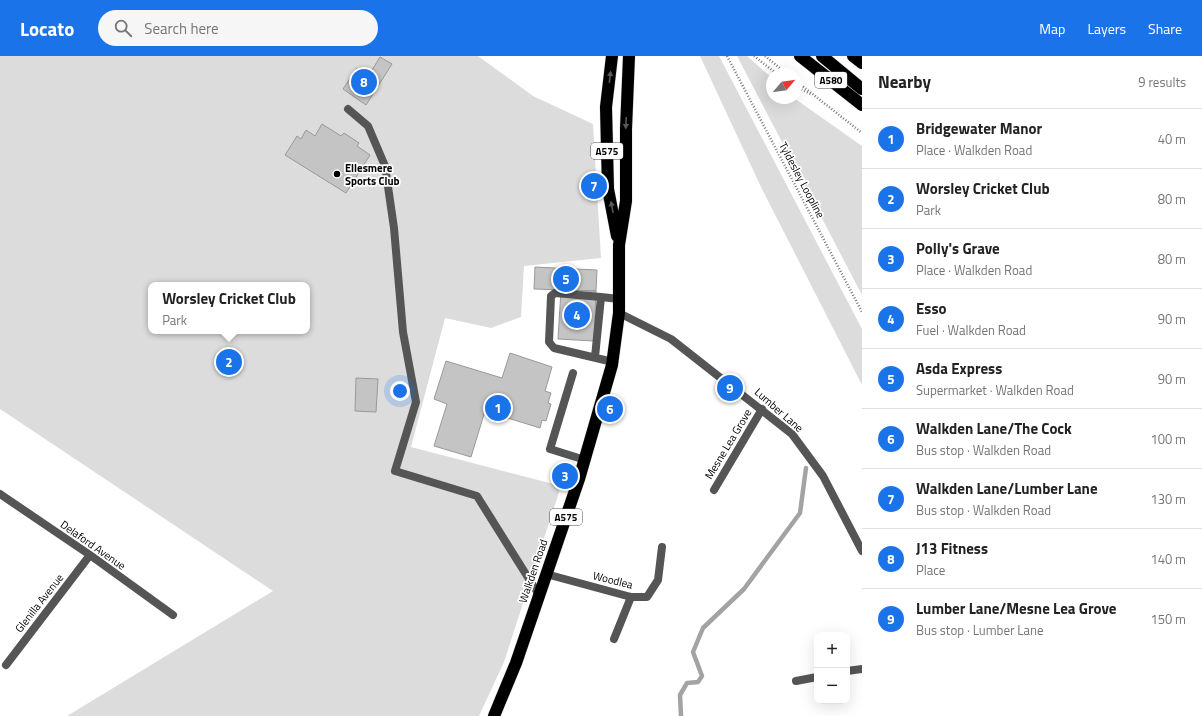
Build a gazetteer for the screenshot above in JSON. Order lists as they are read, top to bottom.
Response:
{
  "streets": {
    "highway": ["A580", "A575", "Walkden Road"],
    "street": [
      "Lumber Lane",
      "Mesne Lea Grove",
      "Delaford Avenue",
      "Woodlea",
      "Glenilla Avenue"
    ],
    "path": ["Tyldesley Loopline"]
  },
  "crossings": [
    ["Lumber Lane", "Mesne Lea Grove"],
    ["Lumber Lane", "Walkden Road"],
    ["Delaford Avenue", "Glenilla Avenue"],
    ["Walkden Road", "Woodlea"]
  ],
  "places": ["Ellesmere Sports Club"],
  "north": "top right",
  "page": {
    "header": "Locato",
    "search": "Search here",
    "nav": ["Map", "Layers", "Share"],
    "heading": ["Nearby", "9 results"],
    "pins": [
      "8",
      "7",
      "5",
      "4",
      "2",
      "9",
      "1",
      "6",
      "3"
    ],
    "list": [
      {
        "mark": "1",
        "name": "Bridgewater Manor",
        "note": "Place · Walkden Road",
        "value": "40 m"
      },
      {
        "mark": "2",
        "name": "Worsley Cricket Club",
        "note": "Park",
        "value": "80 m"
      },
      {
        "mark": "3",
        "name": "Polly's Grave",
        "note": "Place · Walkden Road",
        "value": "80 m"
      },
      {
        "mark": "4",
        "name": "Esso",
        "note": "Fuel · Walkden Road",
        "value": "90 m"
      },
      {
        "mark": "5",
        "name": "Asda Express",
        "note": "Supermarket · Walkden Road",
        "value": "90 m"
      },
      {
        "mark": "6",
        "name": "Walkden Lane/The Cock",
        "note": "Bus stop · Walkden Road",
        "value": "100 m"
      },
      {
        "mark": "7",
        "name": "Walkden Lane/Lumber Lane",
        "note": "Bus stop · Walkden Road",
        "value": "130 m"
      },
      {
        "mark": "8",
        "name": "J13 Fitness",
        "note": "Place",
        "value": "140 m"
      },
      {
        "mark": "9",
        "name": "Lumber Lane/Mesne Lea Grove",
        "note": "Bus stop · Lumber Lane",
        "value": "150 m"
      }
    ],
    "popup": ["Worsley Cricket Club", "Park"],
    "map_buttons": ["+", "−"]
  }
}
